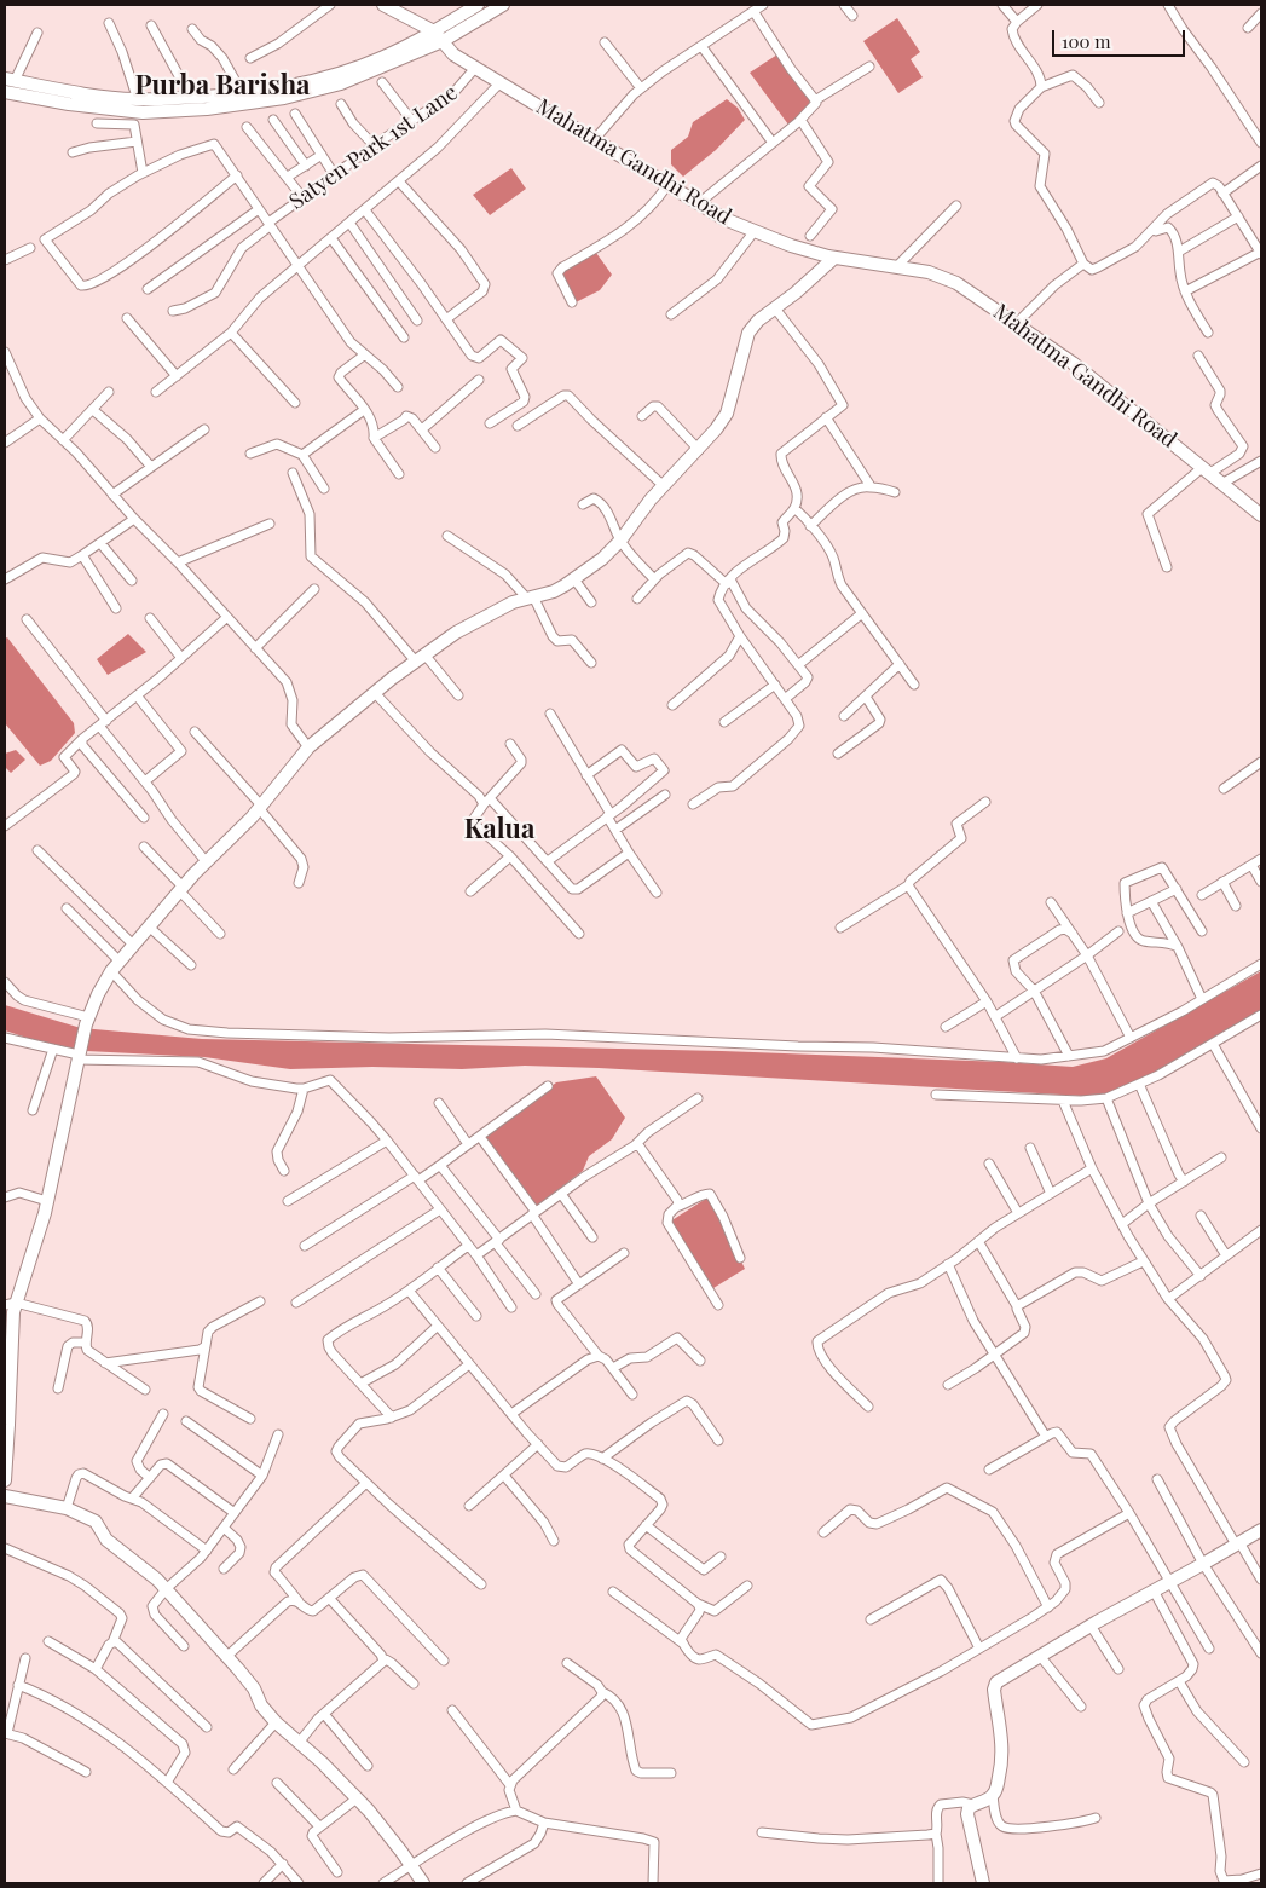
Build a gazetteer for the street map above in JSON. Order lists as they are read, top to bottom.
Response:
{
  "streets": {
    "street": ["Satyen Park 1st Lane", "Mahatma Gandhi Road"]
  },
  "crossings": [
    ["Satyen Park 1st Lane", "Mahatma Gandhi Road"]
  ],
  "districts": ["Purba Barisha", "Kalua"],
  "scale_bar": "100 m"
}
